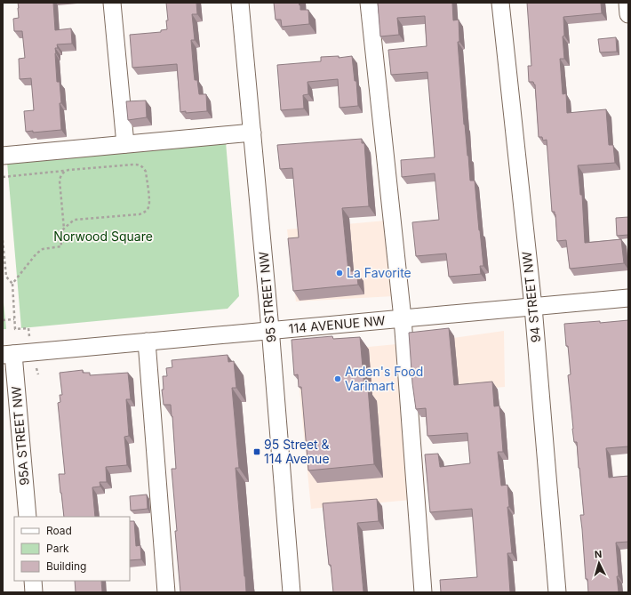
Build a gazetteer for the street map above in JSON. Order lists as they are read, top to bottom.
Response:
{
  "streets": {
    "street": [
      "95 STREET NW",
      "94 STREET NW",
      "114 AVENUE NW",
      "95A STREET NW"
    ]
  },
  "crossings": [
    ["95 STREET NW", "114 AVENUE NW"],
    ["94 STREET NW", "114 AVENUE NW"],
    ["114 AVENUE NW", "95A STREET NW"]
  ],
  "parks": ["Norwood Square"],
  "places": {
    "other": ["La Favorite", "Arden's Food Varimart"],
    "transit": ["95 Street & 114 Avenue"]
  },
  "legend": ["Road", "Park", "Building"],
  "north": "top"
}
